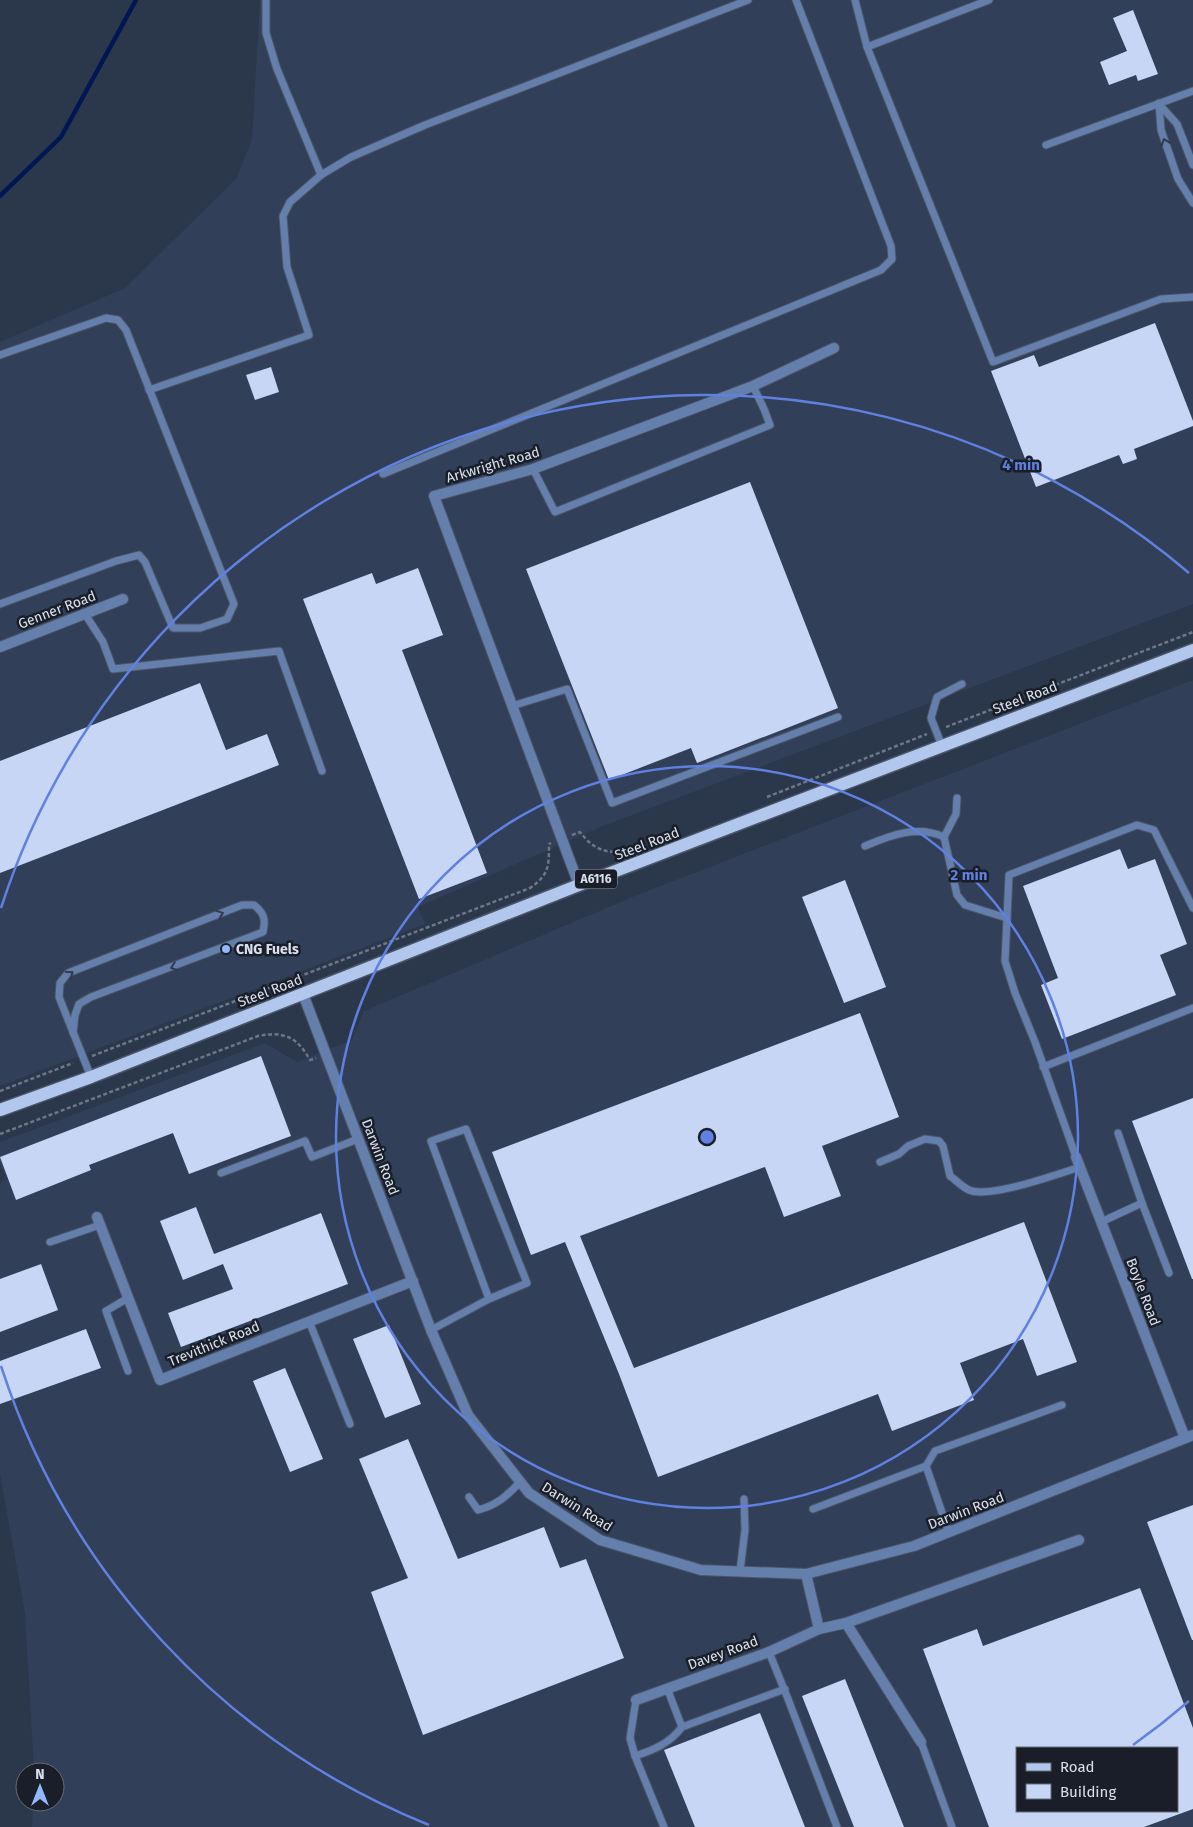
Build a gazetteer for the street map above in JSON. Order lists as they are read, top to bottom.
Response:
{
  "streets": {
    "main road": ["Steel Road", "A6116"],
    "street": [
      "Arkwright Road",
      "Genner Road",
      "Darwin Road",
      "Boyle Road",
      "Trevithick Road",
      "Davey Road"
    ]
  },
  "crossings": [
    ["Arkwright Road", "Steel Road"],
    ["Steel Road", "Darwin Road"],
    ["Darwin Road", "Boyle Road"],
    ["Darwin Road", "Trevithick Road"]
  ],
  "places": ["CNG Fuels"],
  "legend": ["Road", "Building"],
  "north": "top",
  "rings": ["4 min", "2 min"]
}
